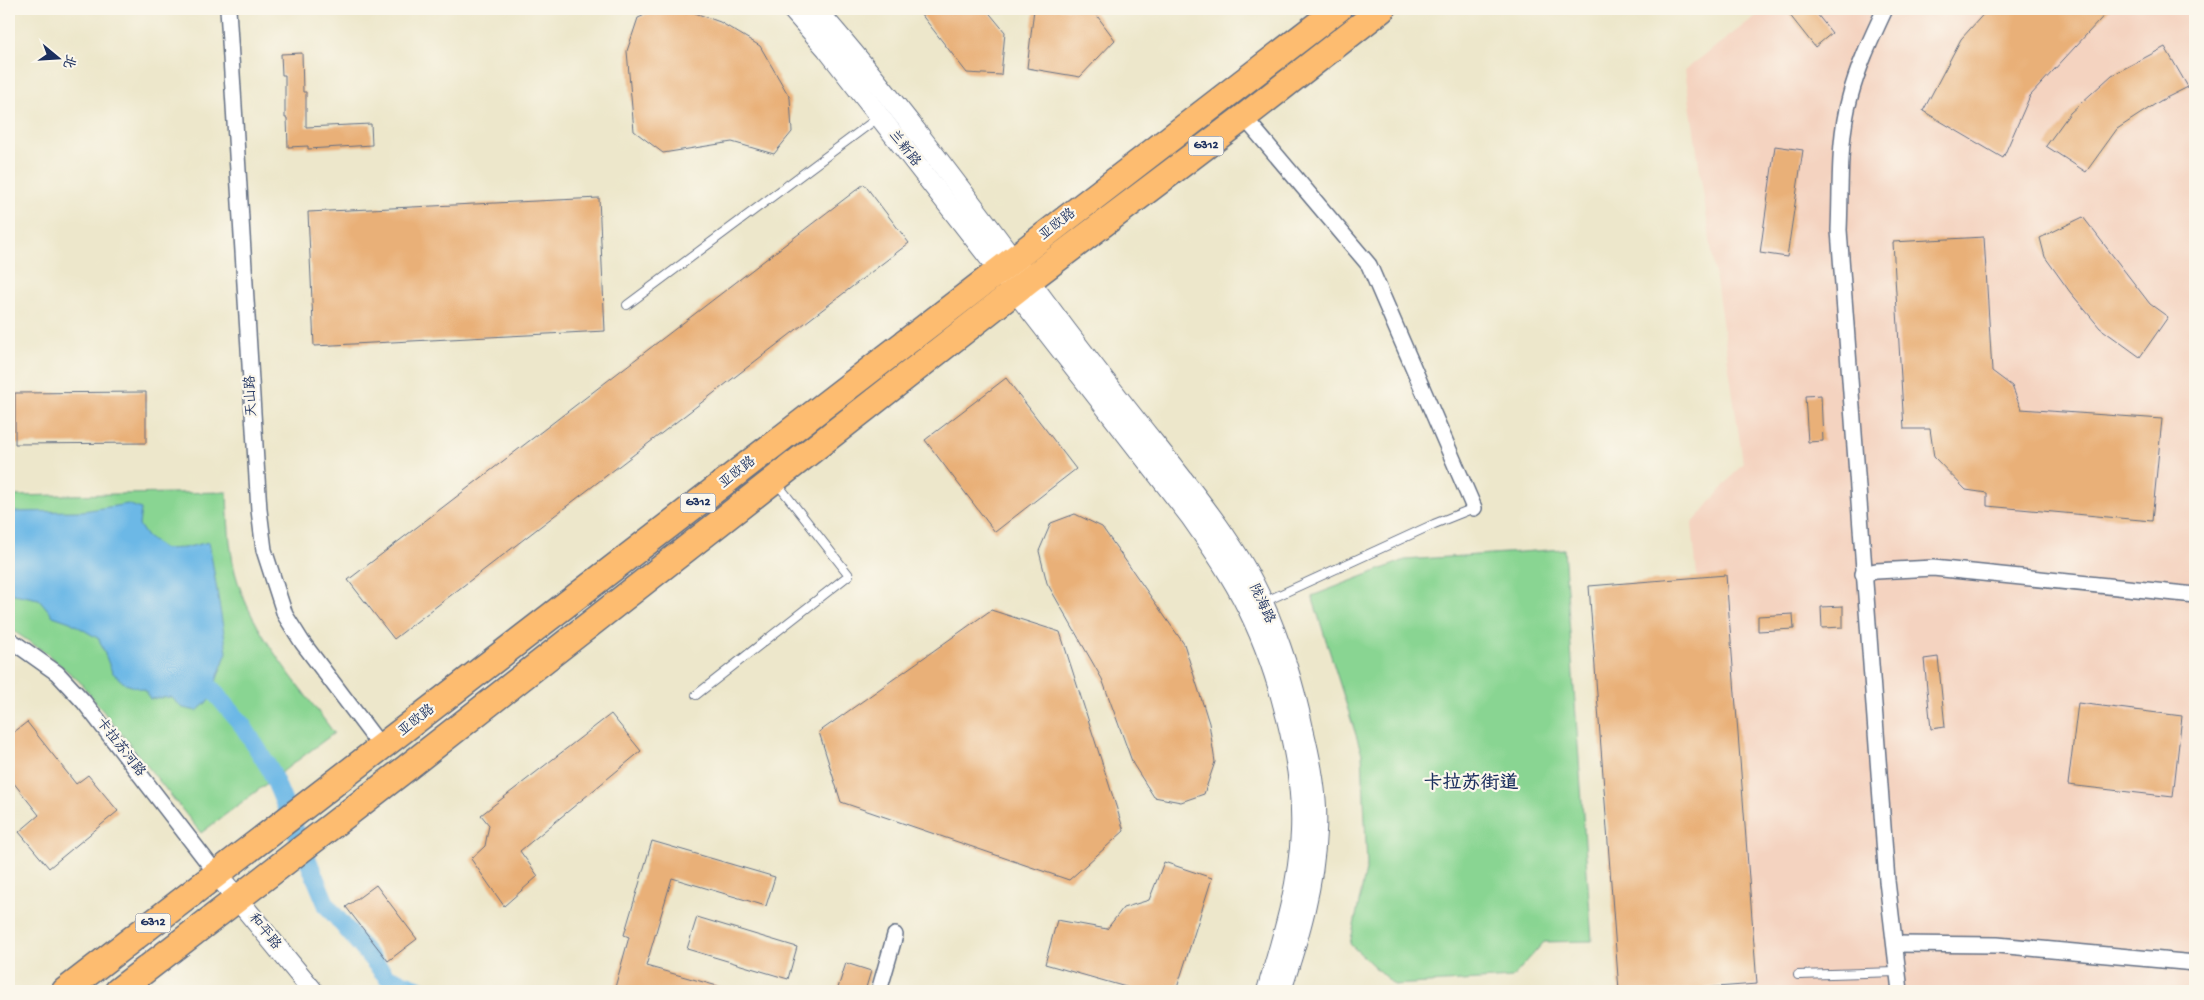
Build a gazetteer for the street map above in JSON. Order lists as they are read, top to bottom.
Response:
{
  "streets": {
    "highway": ["G312", "亚欧路"],
    "street": [
      "兰新路",
      "天山路",
      "陇海路",
      "卡拉苏河路",
      "和平路"
    ]
  },
  "crossings": [
    ["兰新路", "亚欧路"],
    ["兰新路", "陇海路"],
    ["亚欧路", "天山路"],
    ["亚欧路", "陇海路"],
    ["亚欧路", "卡拉苏河路"],
    ["亚欧路", "和平路"],
    ["卡拉苏河路", "和平路"]
  ],
  "districts": ["卡拉苏街道"],
  "north": "right"
}
